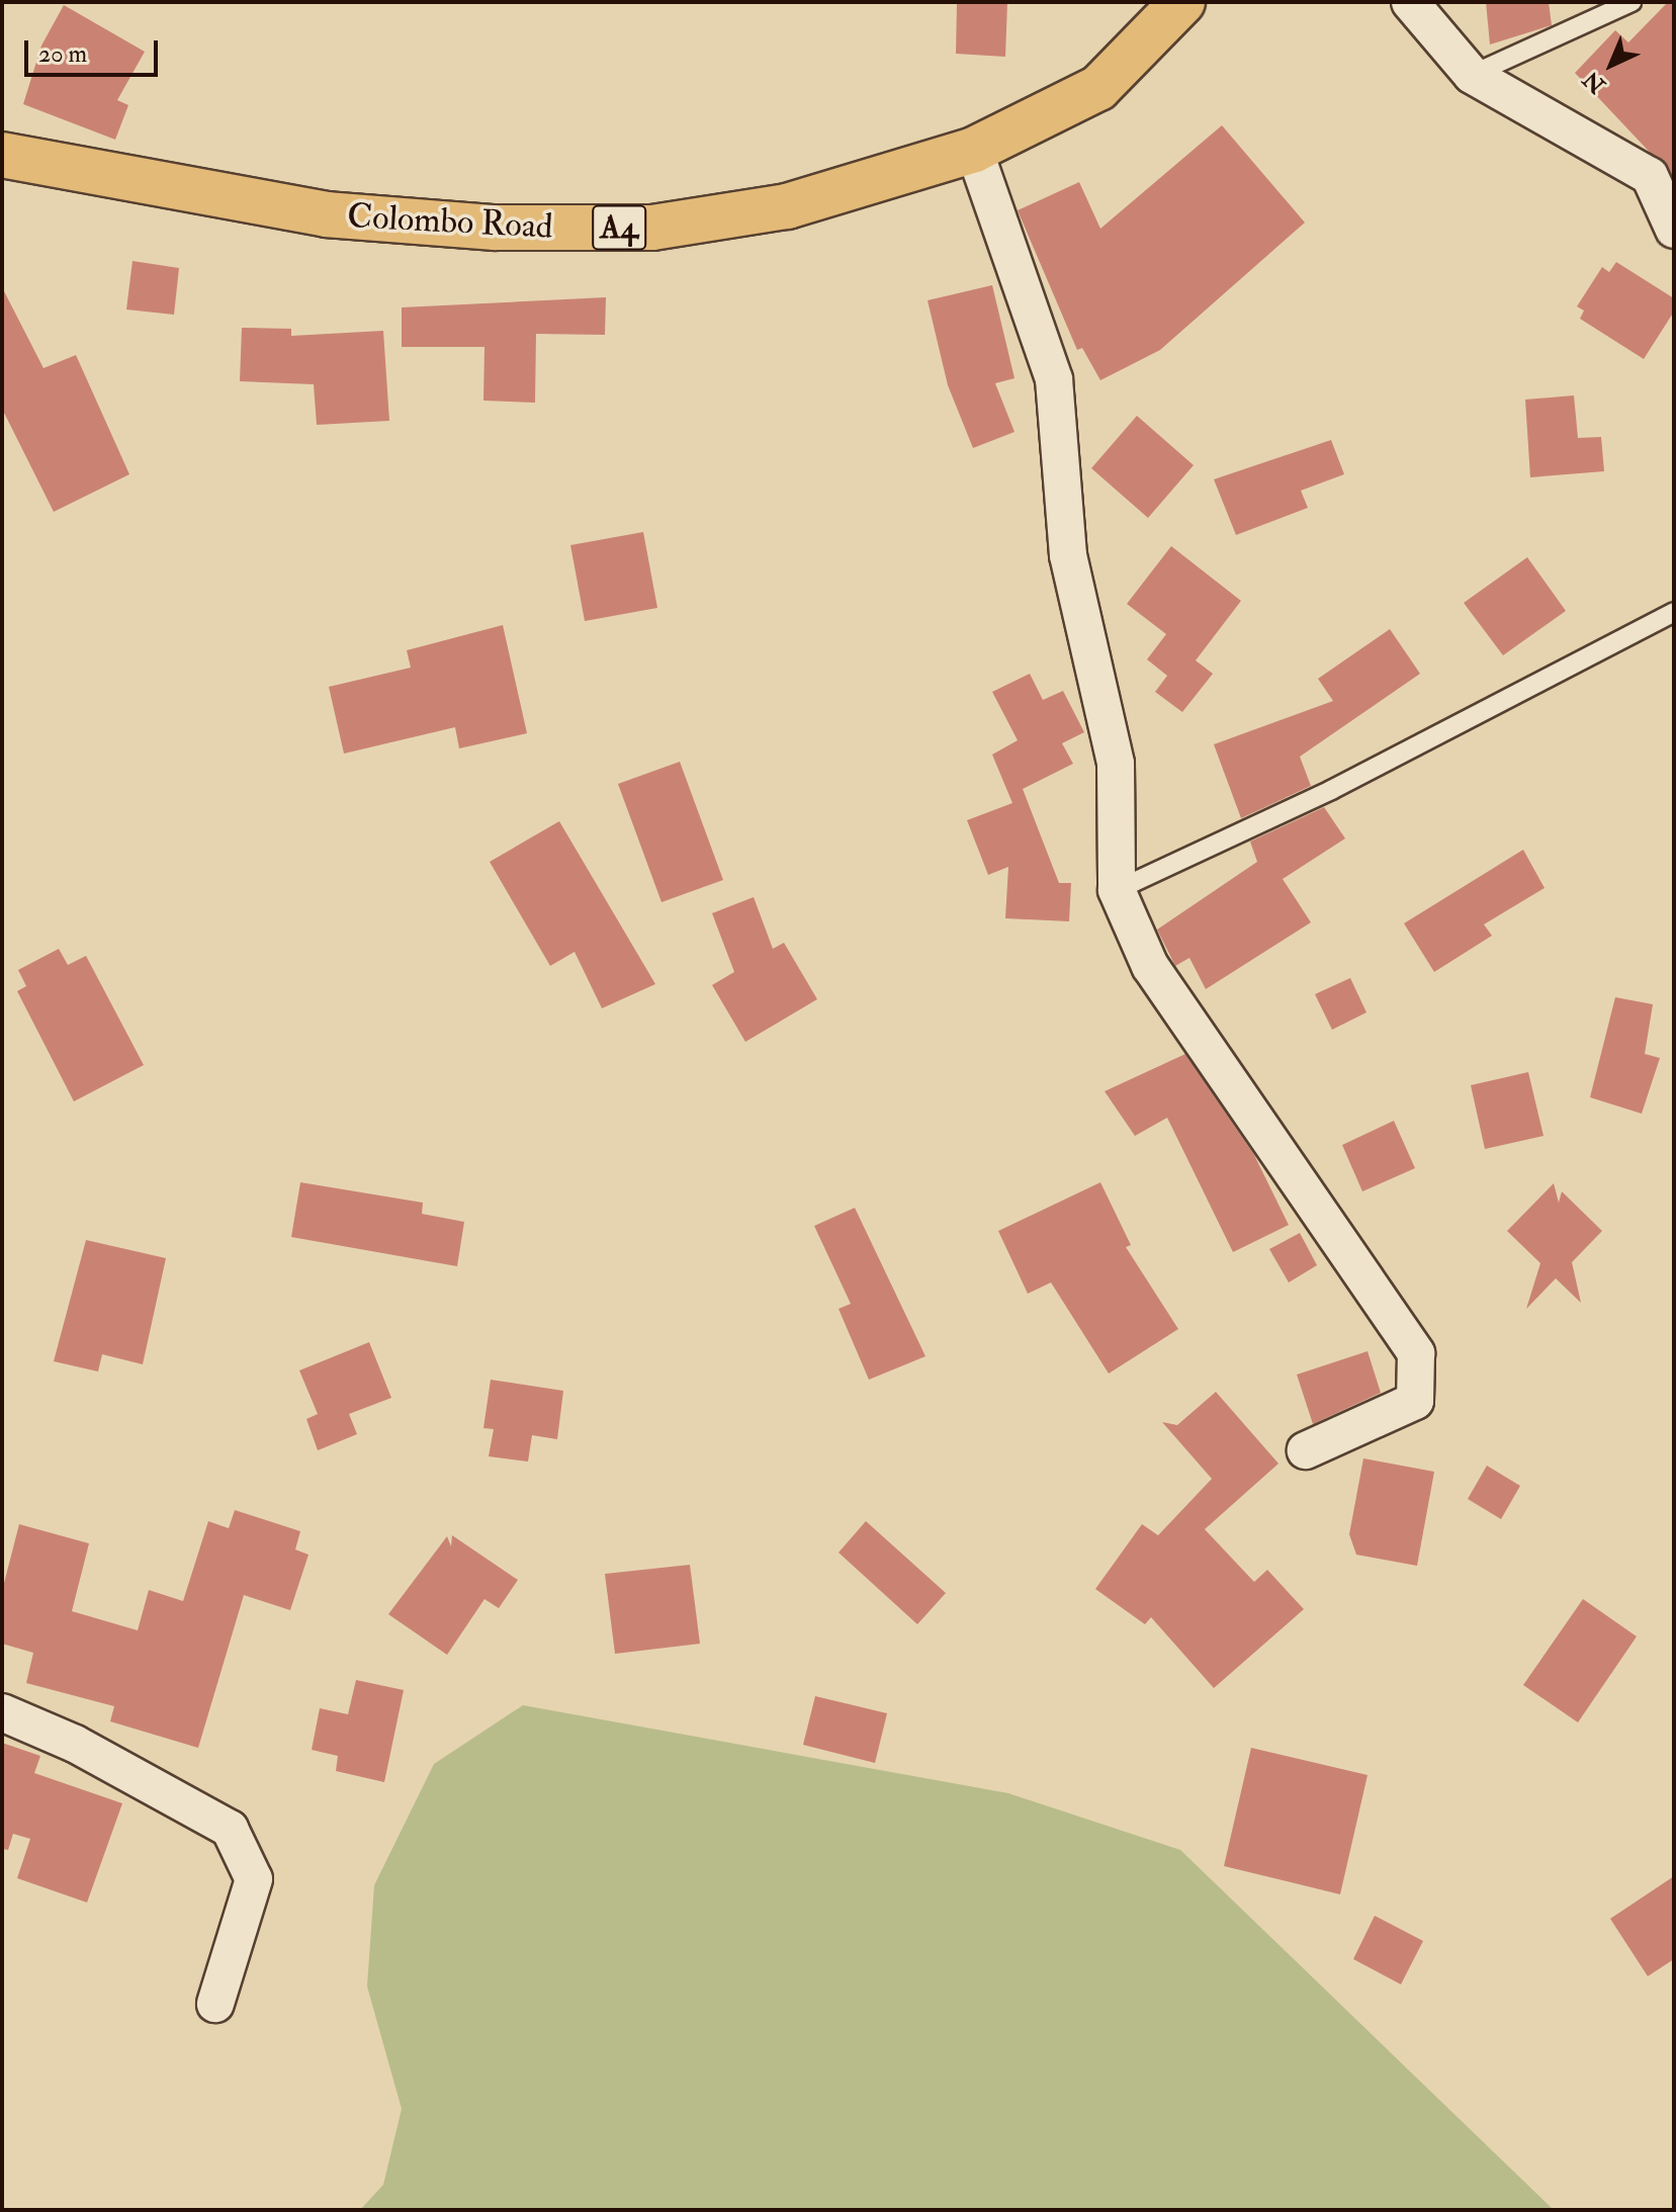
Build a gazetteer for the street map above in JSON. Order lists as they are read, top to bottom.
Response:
{
  "streets": {
    "highway": ["Colombo Road", "A4"]
  },
  "scale_bar": "20 m",
  "north": "bottom left"
}
